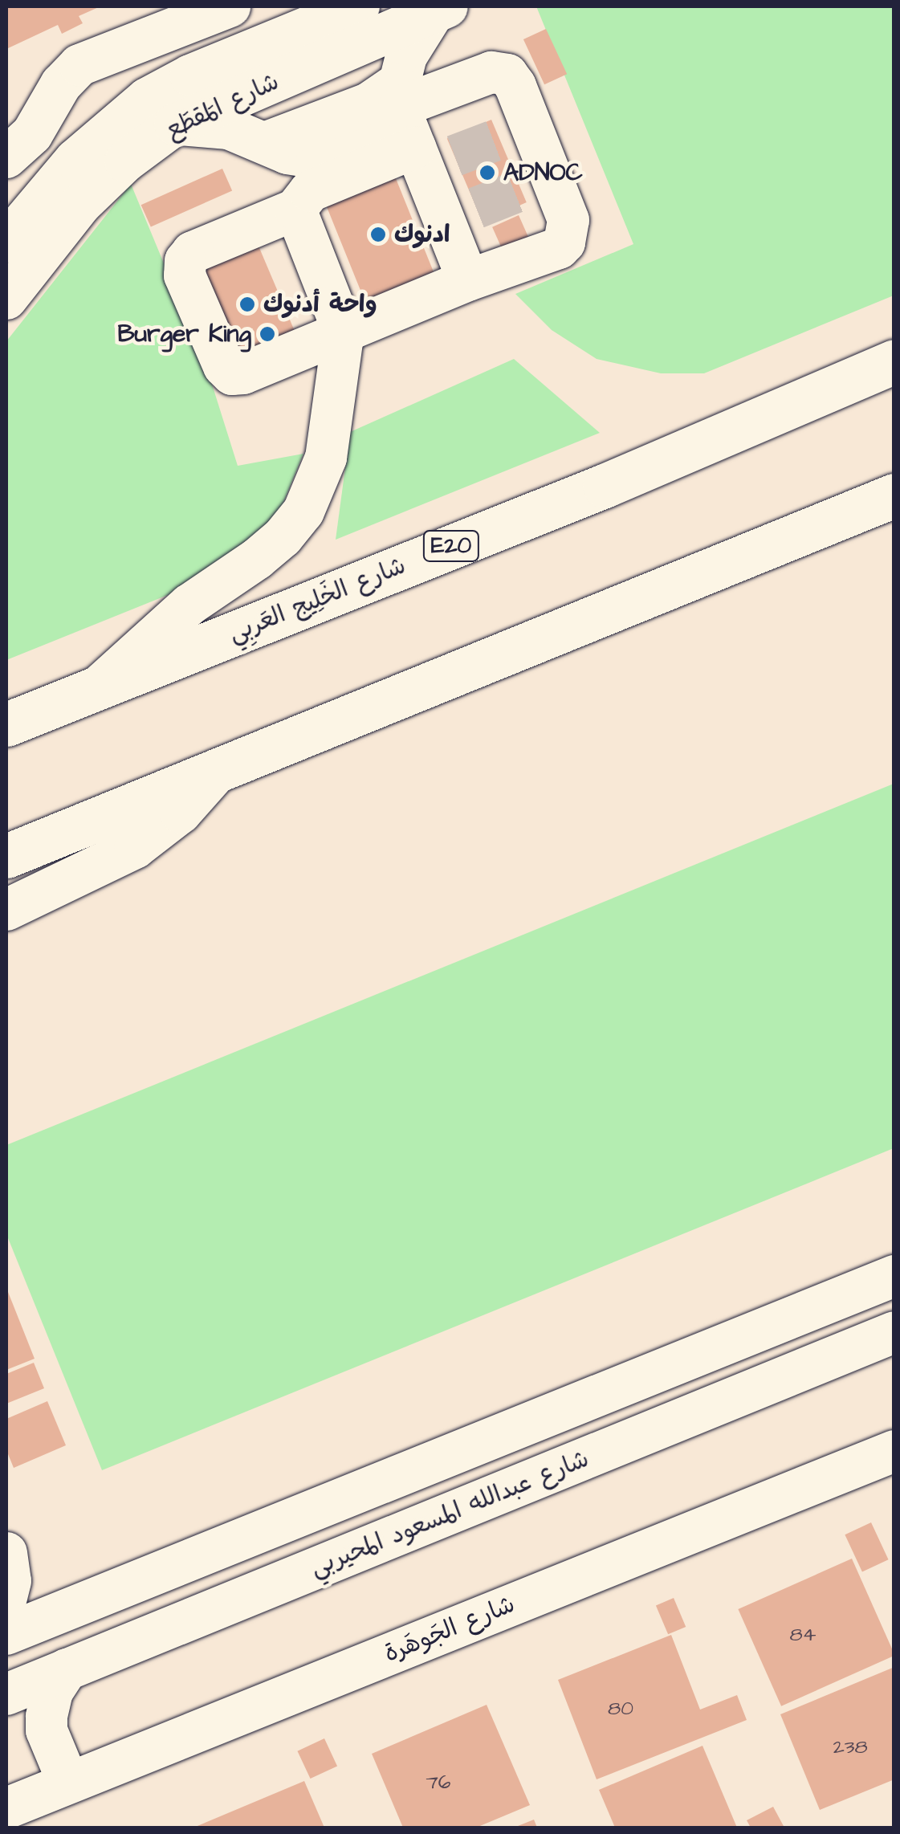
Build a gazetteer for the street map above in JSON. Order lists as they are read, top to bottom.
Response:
{
  "streets": {
    "highway": ["E20", "شارع الخَلِيج العَربِي"],
    "street": ["شارع المَقطَع", "شارع عبدالله المسعود المحيربي", "شارع الجَوهَرة"]
  },
  "places": [
    "ADNOC",
    "ادنوك",
    "واحة أدنوك",
    "Burger King"
  ],
  "house_numbers": [
    "84",
    "80",
    "238",
    "76"
  ]
}
